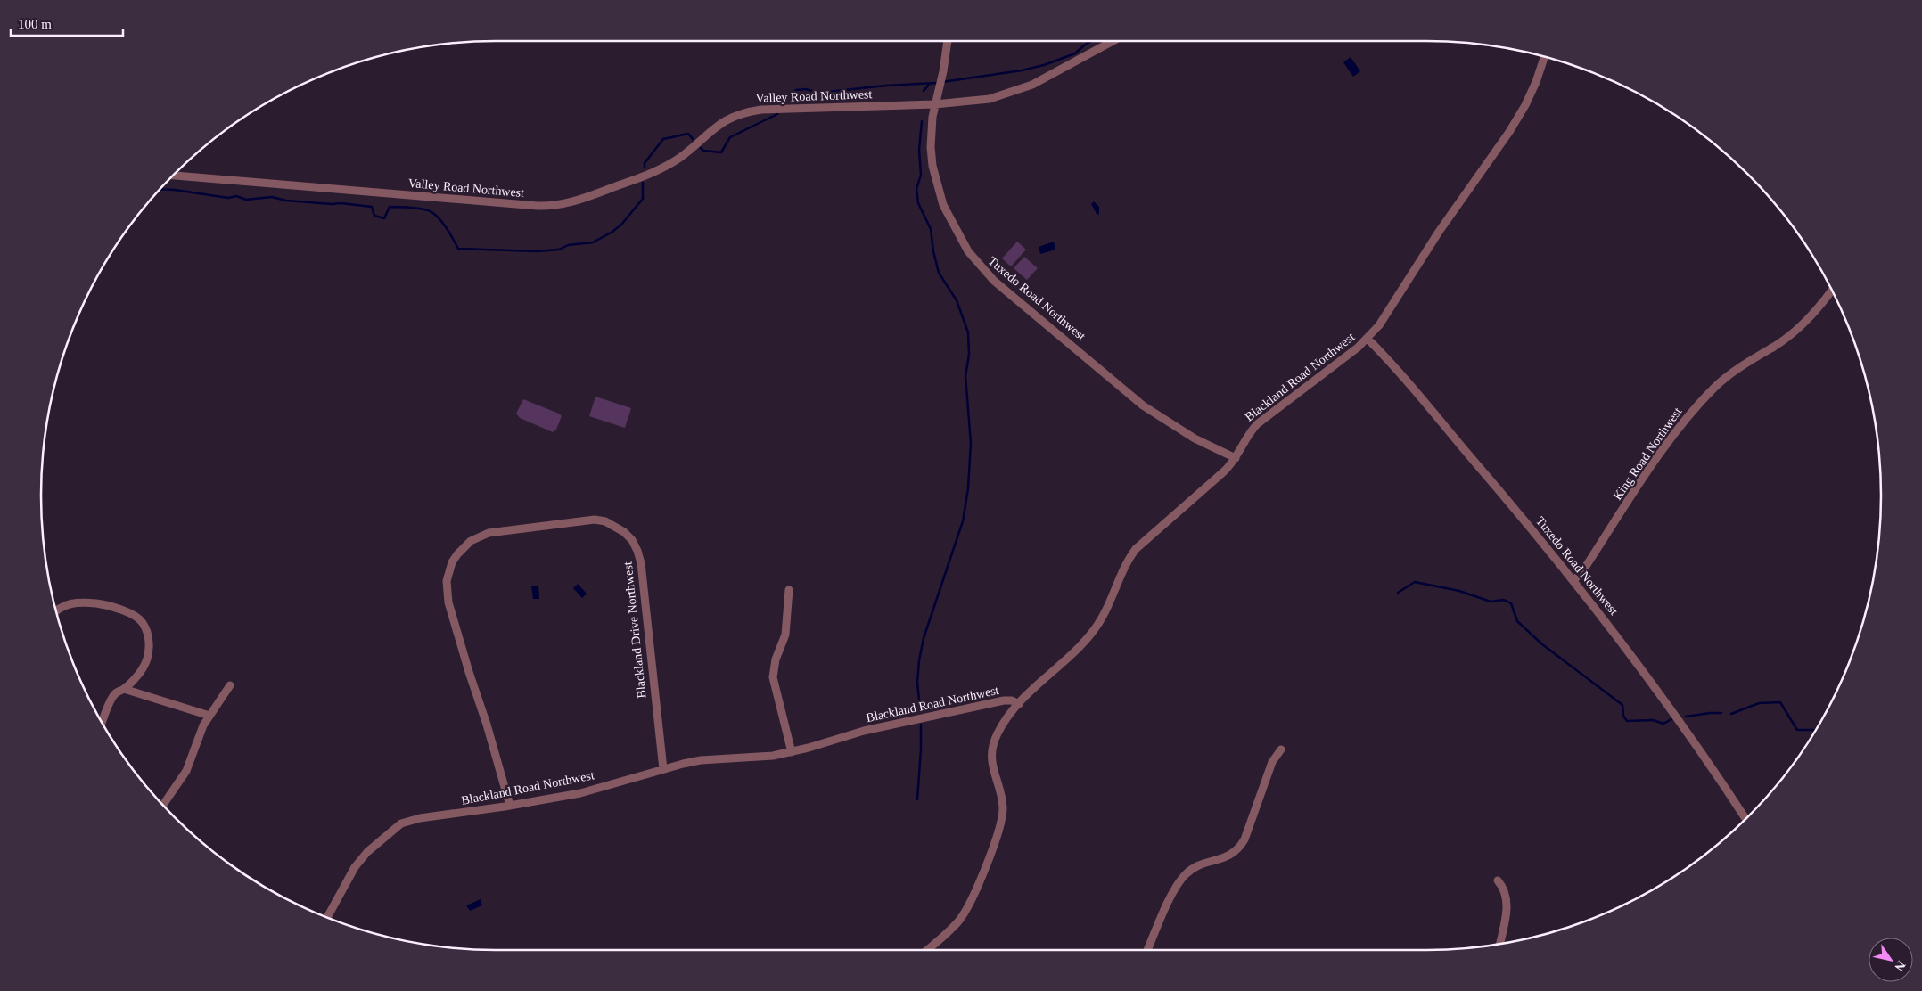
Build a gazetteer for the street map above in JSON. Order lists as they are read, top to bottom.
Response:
{
  "streets": {
    "street": [
      "Valley Road Northwest",
      "Tuxedo Road Northwest",
      "Blackland Road Northwest",
      "King Road Northwest",
      "Blackland Drive Northwest"
    ]
  },
  "crossings": [
    ["Valley Road Northwest", "Tuxedo Road Northwest"],
    ["Tuxedo Road Northwest", "Blackland Road Northwest"],
    ["Tuxedo Road Northwest", "King Road Northwest"],
    ["Blackland Road Northwest", "Blackland Drive Northwest"]
  ],
  "scale_bar": "100 m",
  "north": "bottom right"
}
